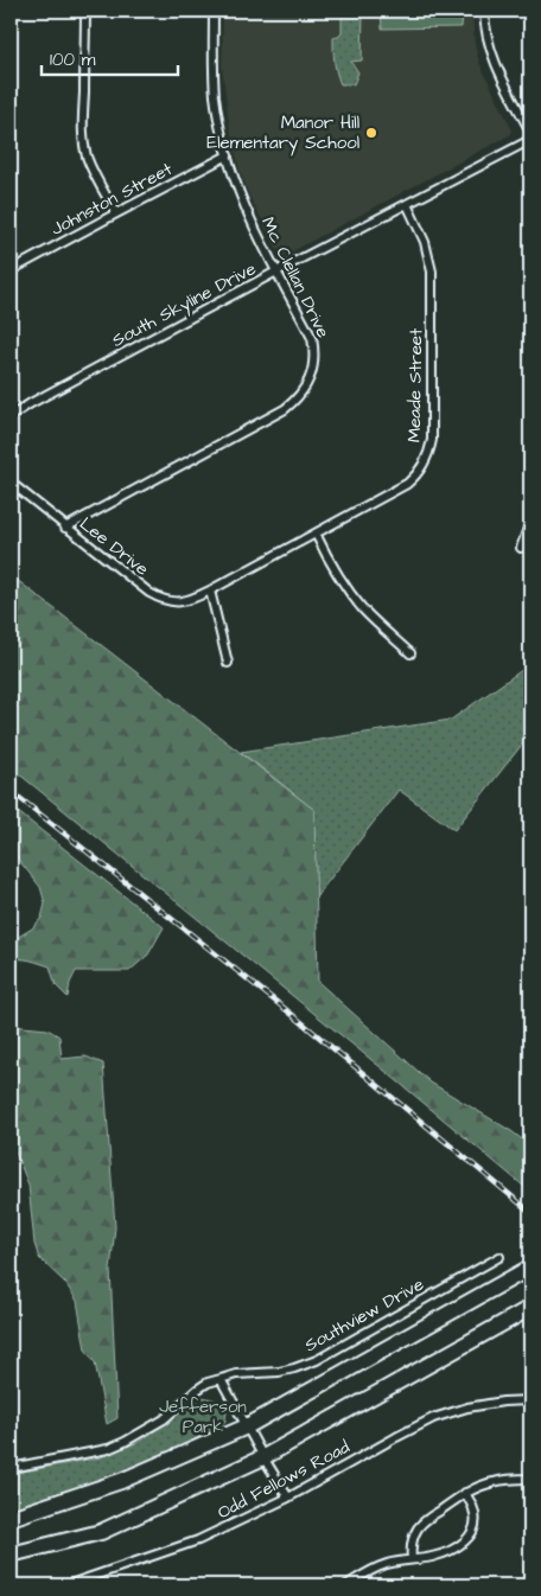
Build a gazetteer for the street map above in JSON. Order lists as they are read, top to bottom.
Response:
{
  "streets": {
    "street": [
      "Johnston Street",
      "Mc Clellan Drive",
      "South Skyline Drive",
      "Meade Street",
      "Lee Drive",
      "Southview Drive",
      "Odd Fellows Road"
    ]
  },
  "crossings": [
    ["Johnston Street", "Mc Clellan Drive"],
    ["Mc Clellan Drive", "South Skyline Drive"],
    ["Mc Clellan Drive", "Lee Drive"],
    ["South Skyline Drive", "Meade Street"],
    ["Meade Street", "Lee Drive"]
  ],
  "parks": ["Jefferson Park"],
  "places": ["Manor Hill Elementary School"],
  "scale_bar": "100 m"
}
